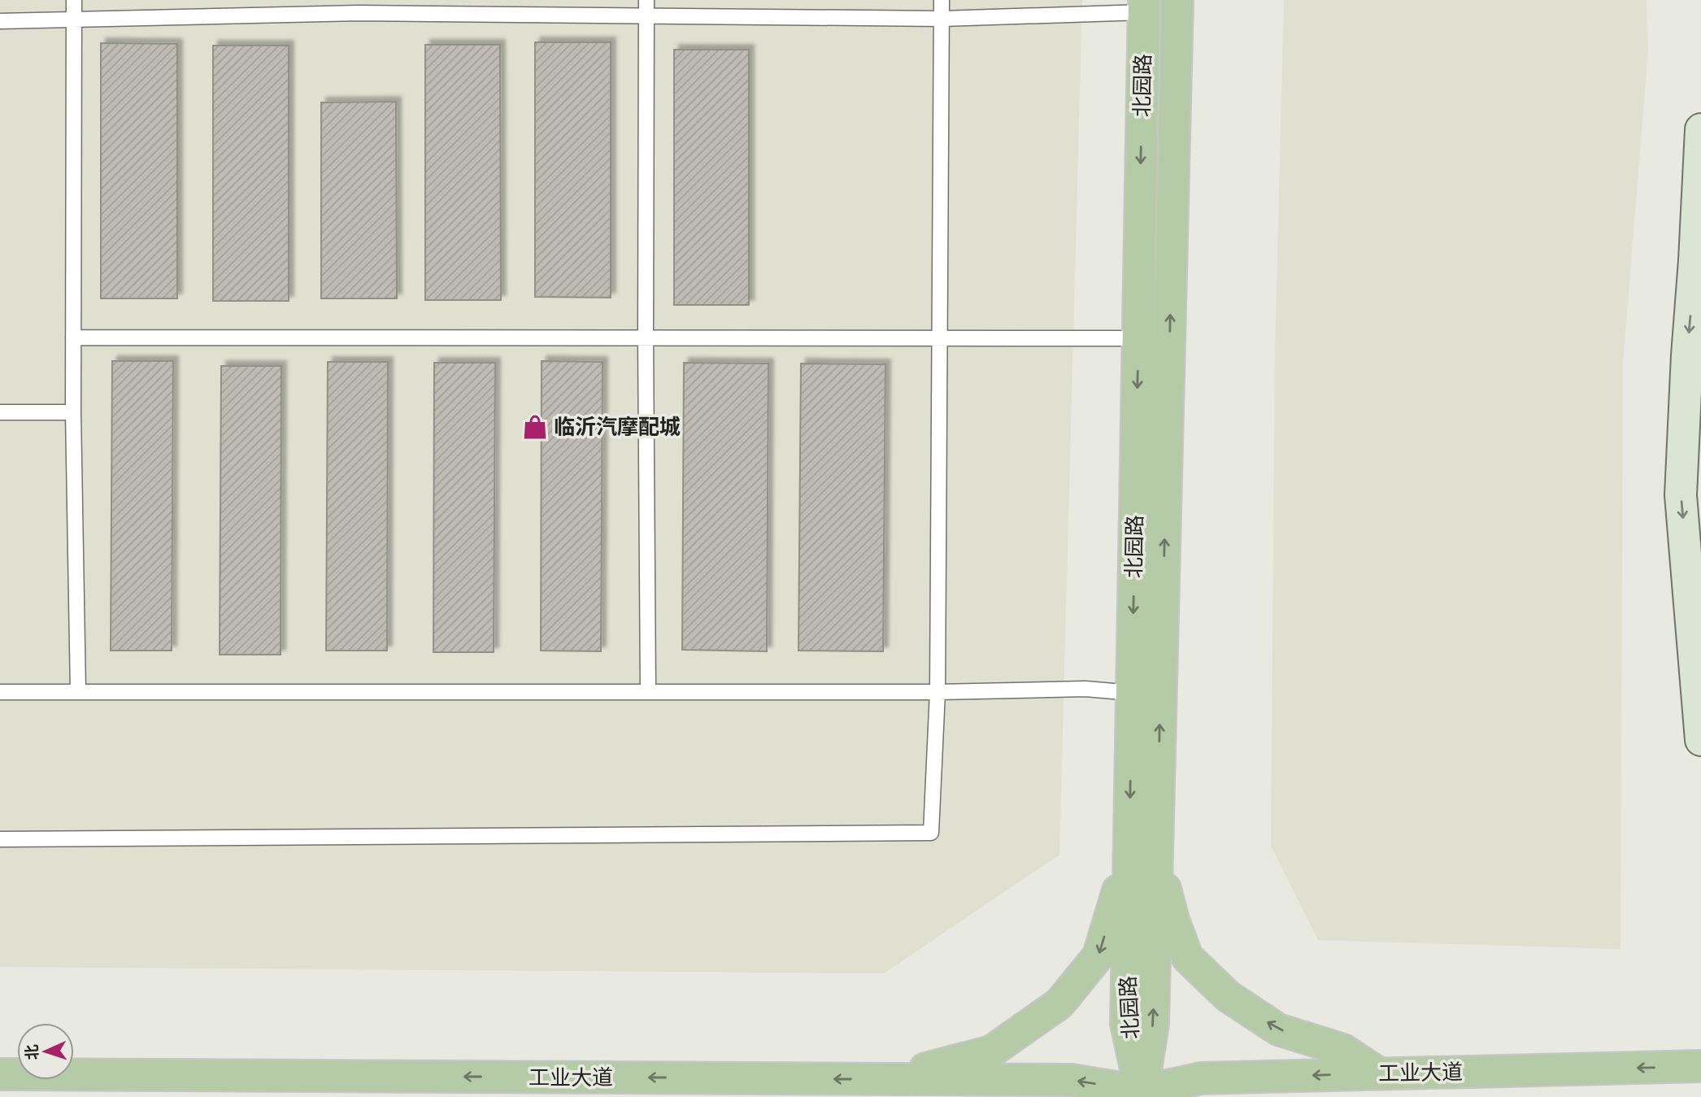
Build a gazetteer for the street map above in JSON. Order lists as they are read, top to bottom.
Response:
{
  "streets": {
    "main road": ["北园路", "工业大道"]
  },
  "crossings": [
    ["北园路", "工业大道"]
  ],
  "one_way": ["工业大道"],
  "places": {
    "shop": ["临沂汽摩配城"]
  },
  "north": "left"
}
